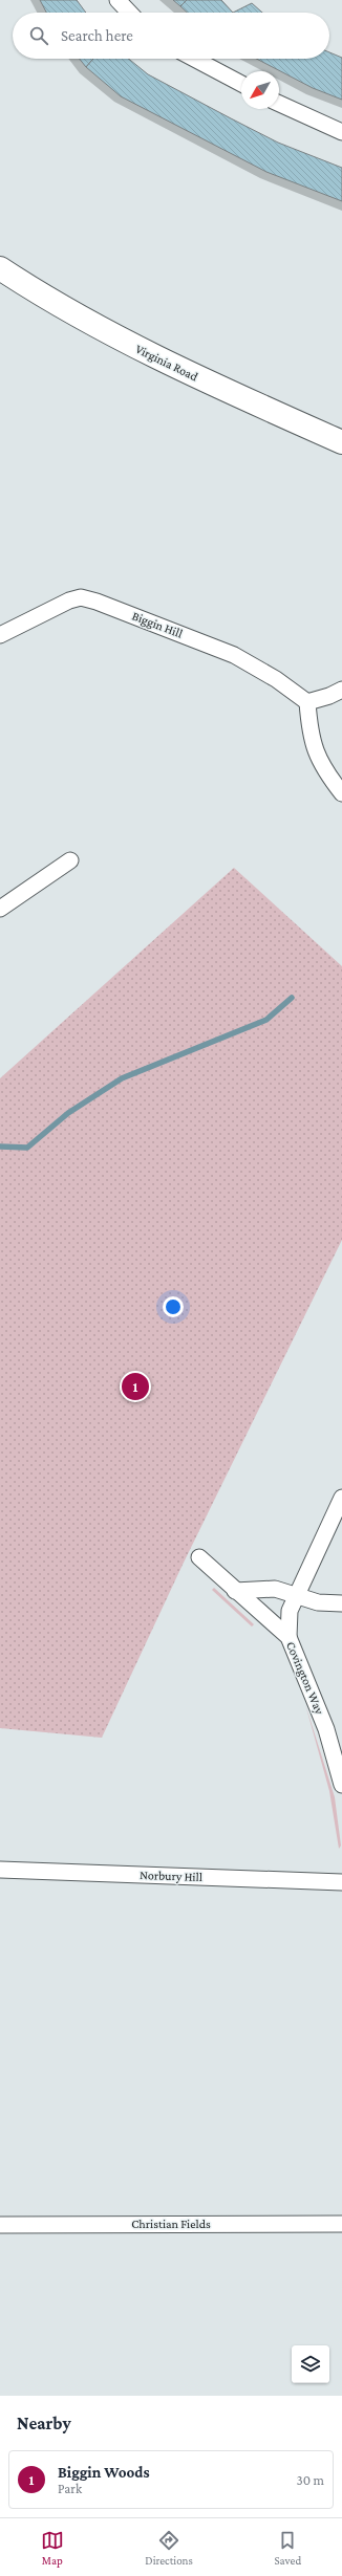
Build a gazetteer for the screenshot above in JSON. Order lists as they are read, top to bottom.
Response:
{
  "streets": {
    "street": [
      "Virginia Road",
      "Biggin Hill",
      "Covington Way",
      "Norbury Hill",
      "Christian Fields"
    ]
  },
  "north": "bottom left",
  "page": {
    "search": "Search here",
    "pins": "1",
    "heading": "Nearby",
    "list": [
      {
        "mark": "1",
        "name": "Biggin Woods",
        "note": "Park",
        "value": "30 m"
      }
    ],
    "nav": ["Map", "Directions", "Saved"]
  }
}
